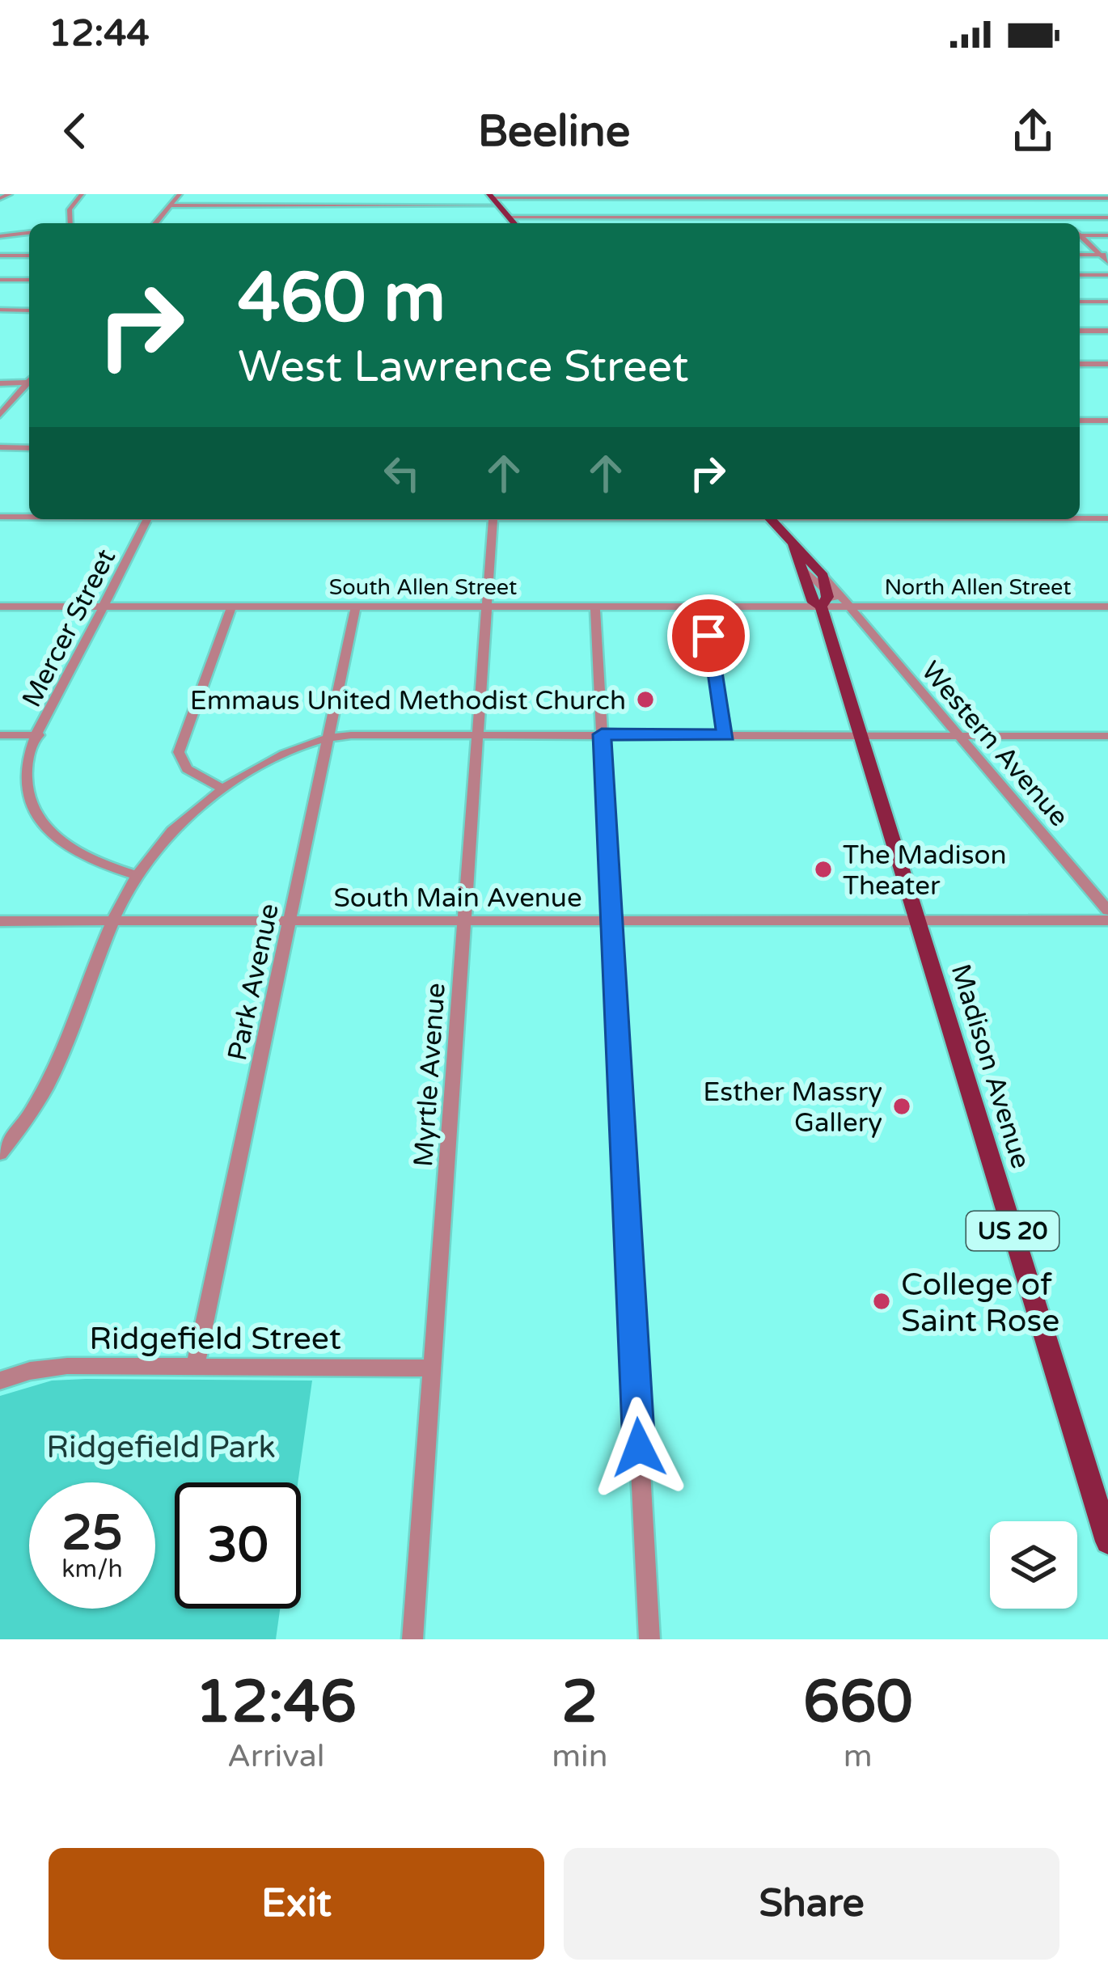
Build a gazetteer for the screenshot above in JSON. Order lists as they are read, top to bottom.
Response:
{
  "streets": {
    "main road": ["Western Avenue", "Madison Avenue", "US 20"],
    "street": [
      "South Allen Street",
      "North Allen Street",
      "Mercer Street",
      "South Main Avenue",
      "Park Avenue",
      "Myrtle Avenue",
      "Ridgefield Street"
    ]
  },
  "crossings": [
    ["South Allen Street", "North Allen Street"],
    ["South Allen Street", "Mercer Street"],
    ["South Allen Street", "Western Avenue"],
    ["South Allen Street", "Park Avenue"],
    ["South Allen Street", "Madison Avenue"],
    ["South Allen Street", "Myrtle Avenue"],
    ["North Allen Street", "Western Avenue"],
    ["Western Avenue", "Madison Avenue"],
    ["South Main Avenue", "Park Avenue"],
    ["South Main Avenue", "Madison Avenue"],
    ["South Main Avenue", "Myrtle Avenue"],
    ["Park Avenue", "Ridgefield Street"],
    ["Myrtle Avenue", "Ridgefield Street"]
  ],
  "parks": ["Ridgefield Park"],
  "places": [
    "Emmaus United Methodist Church",
    "The Madison Theater",
    "Esther Massry Gallery",
    "College of Saint Rose"
  ],
  "page": {
    "status": "12:44",
    "header": "Beeline",
    "turn": ["460 m", "West Lawrence Street"],
    "speed": "25 km/h",
    "limit": "30",
    "eta": [
      "12:46",
      "Arrival",
      "2",
      "min",
      "660",
      "m"
    ],
    "buttons": ["Exit", "Share"]
  }
}
